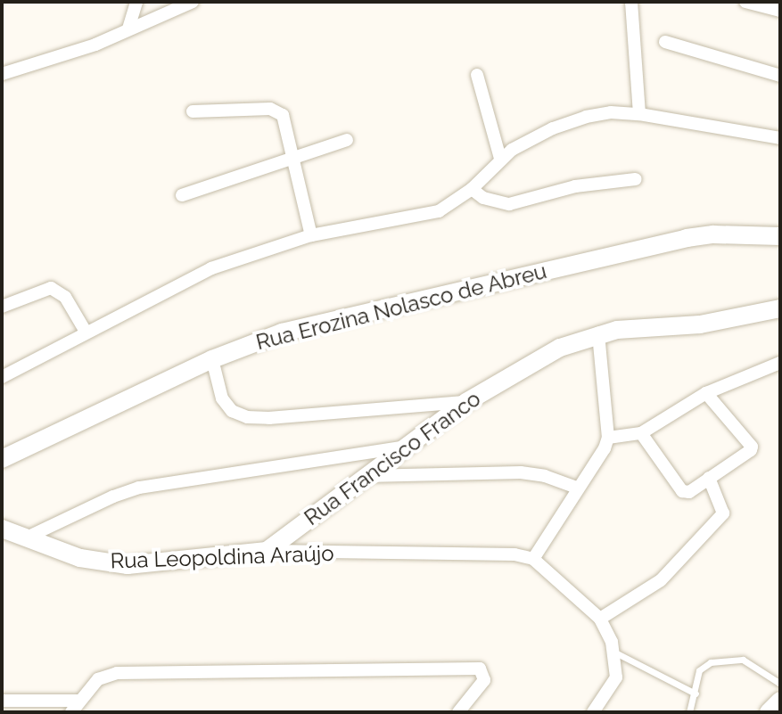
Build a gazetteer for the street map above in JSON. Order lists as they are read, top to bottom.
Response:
{
  "streets": {
    "street": ["Rua Erozina Nolasco de Abreu", "Rua Francisco Franco", "Rua Leopoldina Araújo"]
  },
  "crossings": [
    ["Rua Francisco Franco", "Rua Leopoldina Araújo"]
  ]
}
